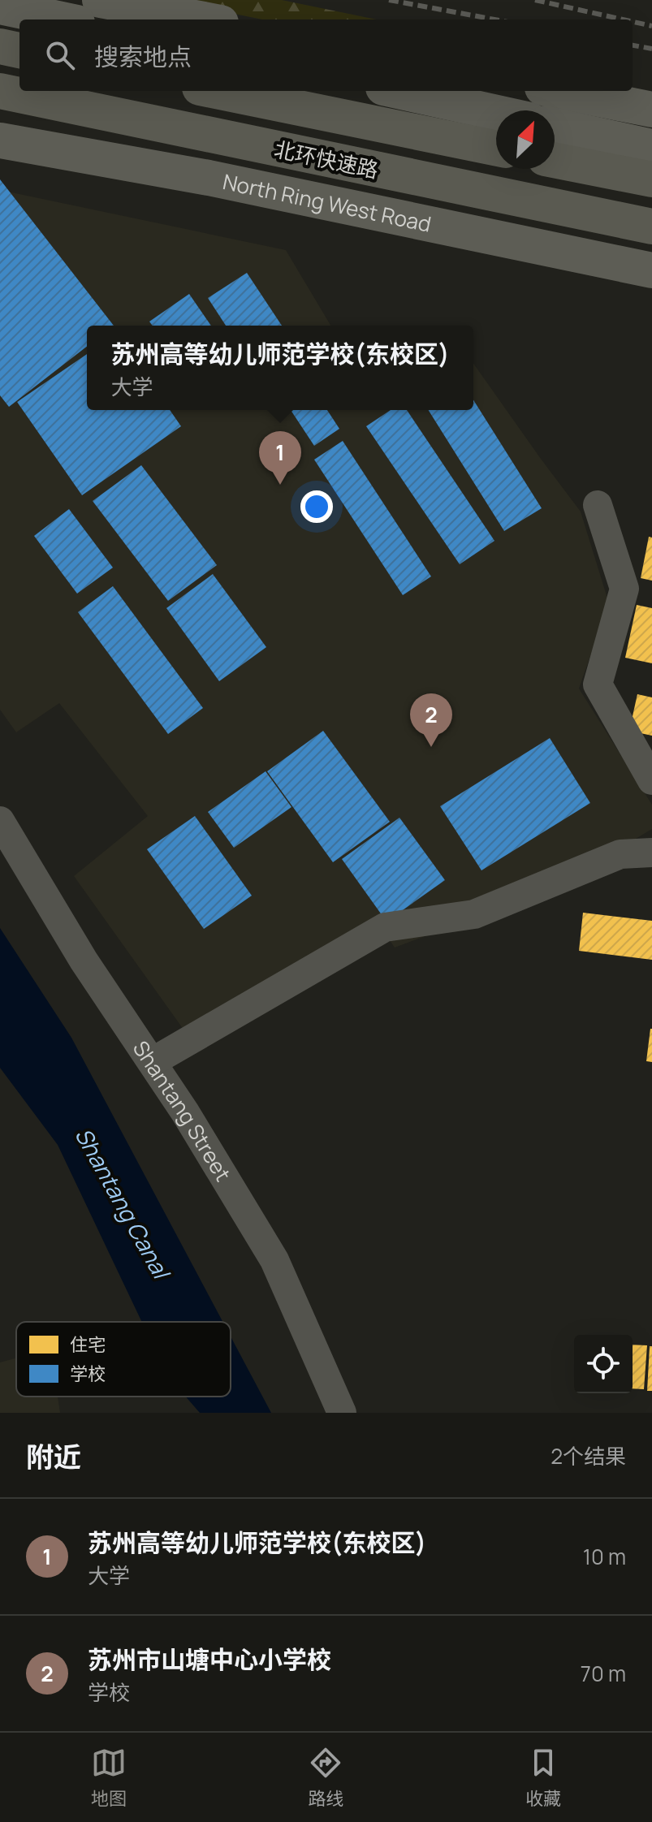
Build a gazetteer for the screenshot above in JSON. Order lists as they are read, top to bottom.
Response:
{
  "streets": {
    "highway": ["北环快速路"],
    "main road": ["North Ring West Road"],
    "street": ["Shantang Street"]
  },
  "water": ["Shantang Canal"],
  "legend": ["住宅", "学校"],
  "north": "top right",
  "page": {
    "search": "搜索地点",
    "popup": ["苏州高等幼儿师范学校(东校区)", "大学"],
    "pins": ["1", "2"],
    "heading": ["附近", "2个结果"],
    "list": [
      {
        "mark": "1",
        "name": "苏州高等幼儿师范学校(东校区)",
        "note": "大学",
        "value": "10 m"
      },
      {
        "mark": "2",
        "name": "苏州市山塘中心小学校",
        "note": "学校",
        "value": "70 m"
      }
    ],
    "nav": ["地图", "路线", "收藏"]
  }
}
